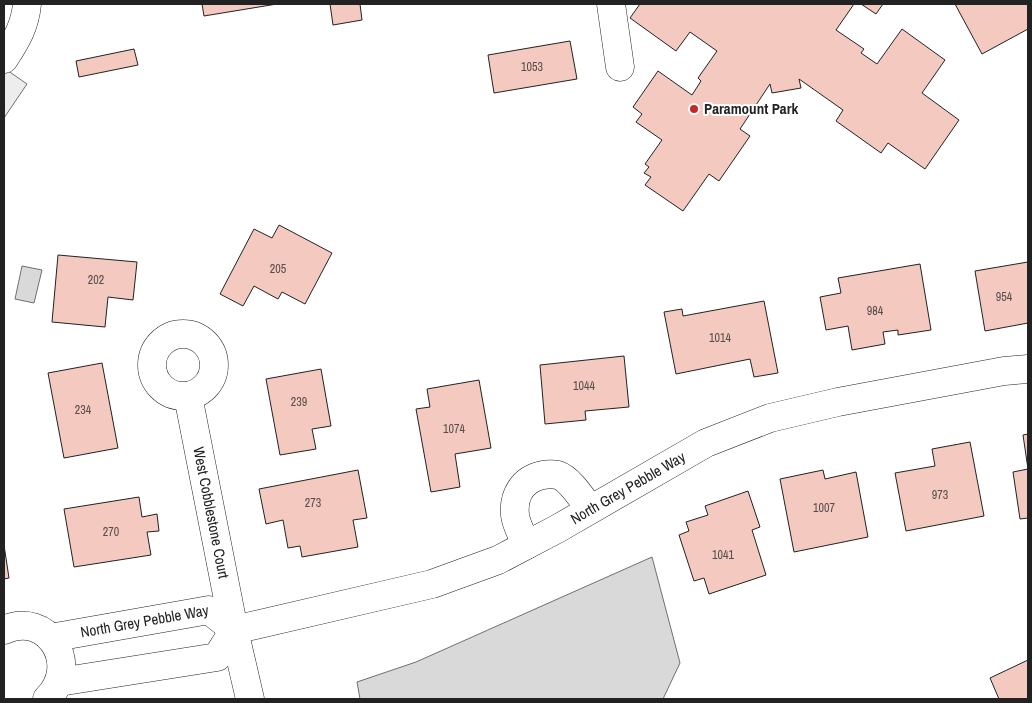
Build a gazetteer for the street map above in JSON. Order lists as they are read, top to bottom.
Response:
{
  "streets": {
    "street": ["North Grey Pebble Way", "West Cobblestone Court"]
  },
  "crossings": [
    ["North Grey Pebble Way", "West Cobblestone Court"]
  ],
  "places": ["Paramount Park"],
  "house_numbers": [
    "1053",
    "205",
    "202",
    "954",
    "984",
    "1014",
    "1044",
    "239",
    "234",
    "1074",
    "973",
    "273",
    "1007",
    "270",
    "1041"
  ]
}
